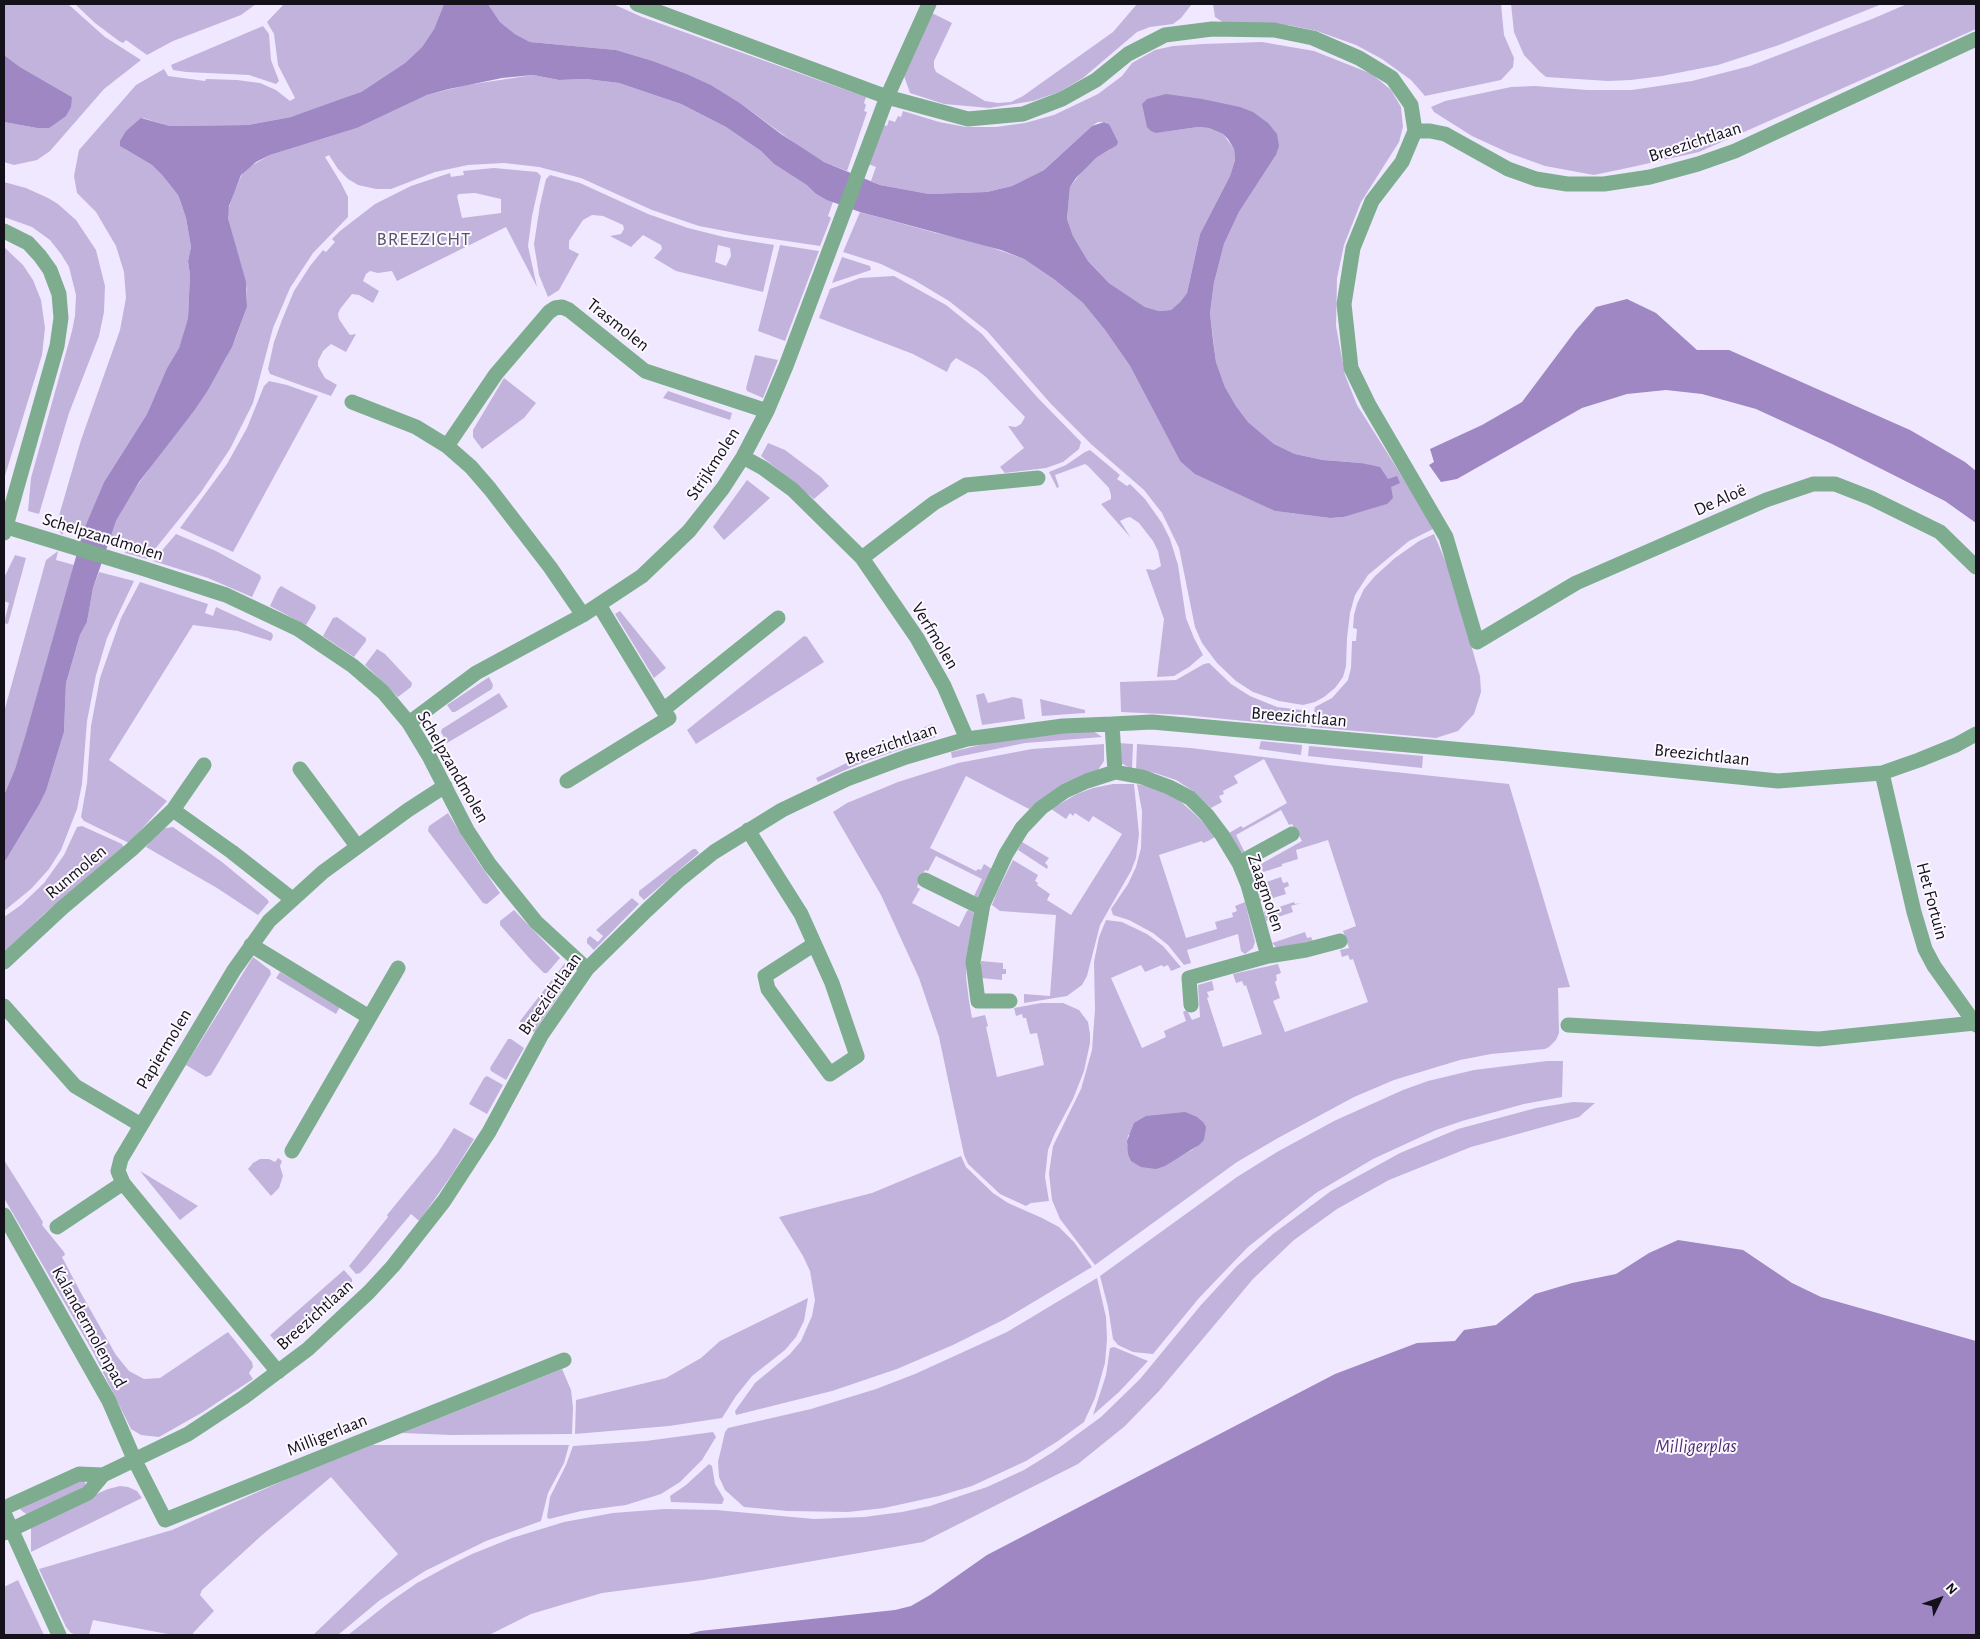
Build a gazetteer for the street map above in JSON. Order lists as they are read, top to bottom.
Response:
{
  "streets": {
    "street": [
      "Breezichtlaan",
      "Trasmolen",
      "Strijkmolen",
      "De Aloë",
      "Schelpzandmolen",
      "Verfmolen",
      "Runmolen",
      "Zaagmolen",
      "Het Fortuin",
      "Papiermolen",
      "Kalandermolenpad",
      "Milligerlaan"
    ]
  },
  "crossings": [
    ["Breezichtlaan", "De Aloë"],
    ["Breezichtlaan", "Schelpzandmolen"],
    ["Breezichtlaan", "Verfmolen"],
    ["Breezichtlaan", "Het Fortuin"],
    ["Breezichtlaan", "Kalandermolenpad"],
    ["Breezichtlaan", "Milligerlaan"],
    ["Trasmolen", "Strijkmolen"],
    ["Strijkmolen", "Schelpzandmolen"],
    ["Strijkmolen", "Verfmolen"],
    ["Schelpzandmolen", "Papiermolen"],
    ["Kalandermolenpad", "Milligerlaan"]
  ],
  "districts": ["BREEZICHT"],
  "water": ["Milligerplas"],
  "north": "top right"
}
